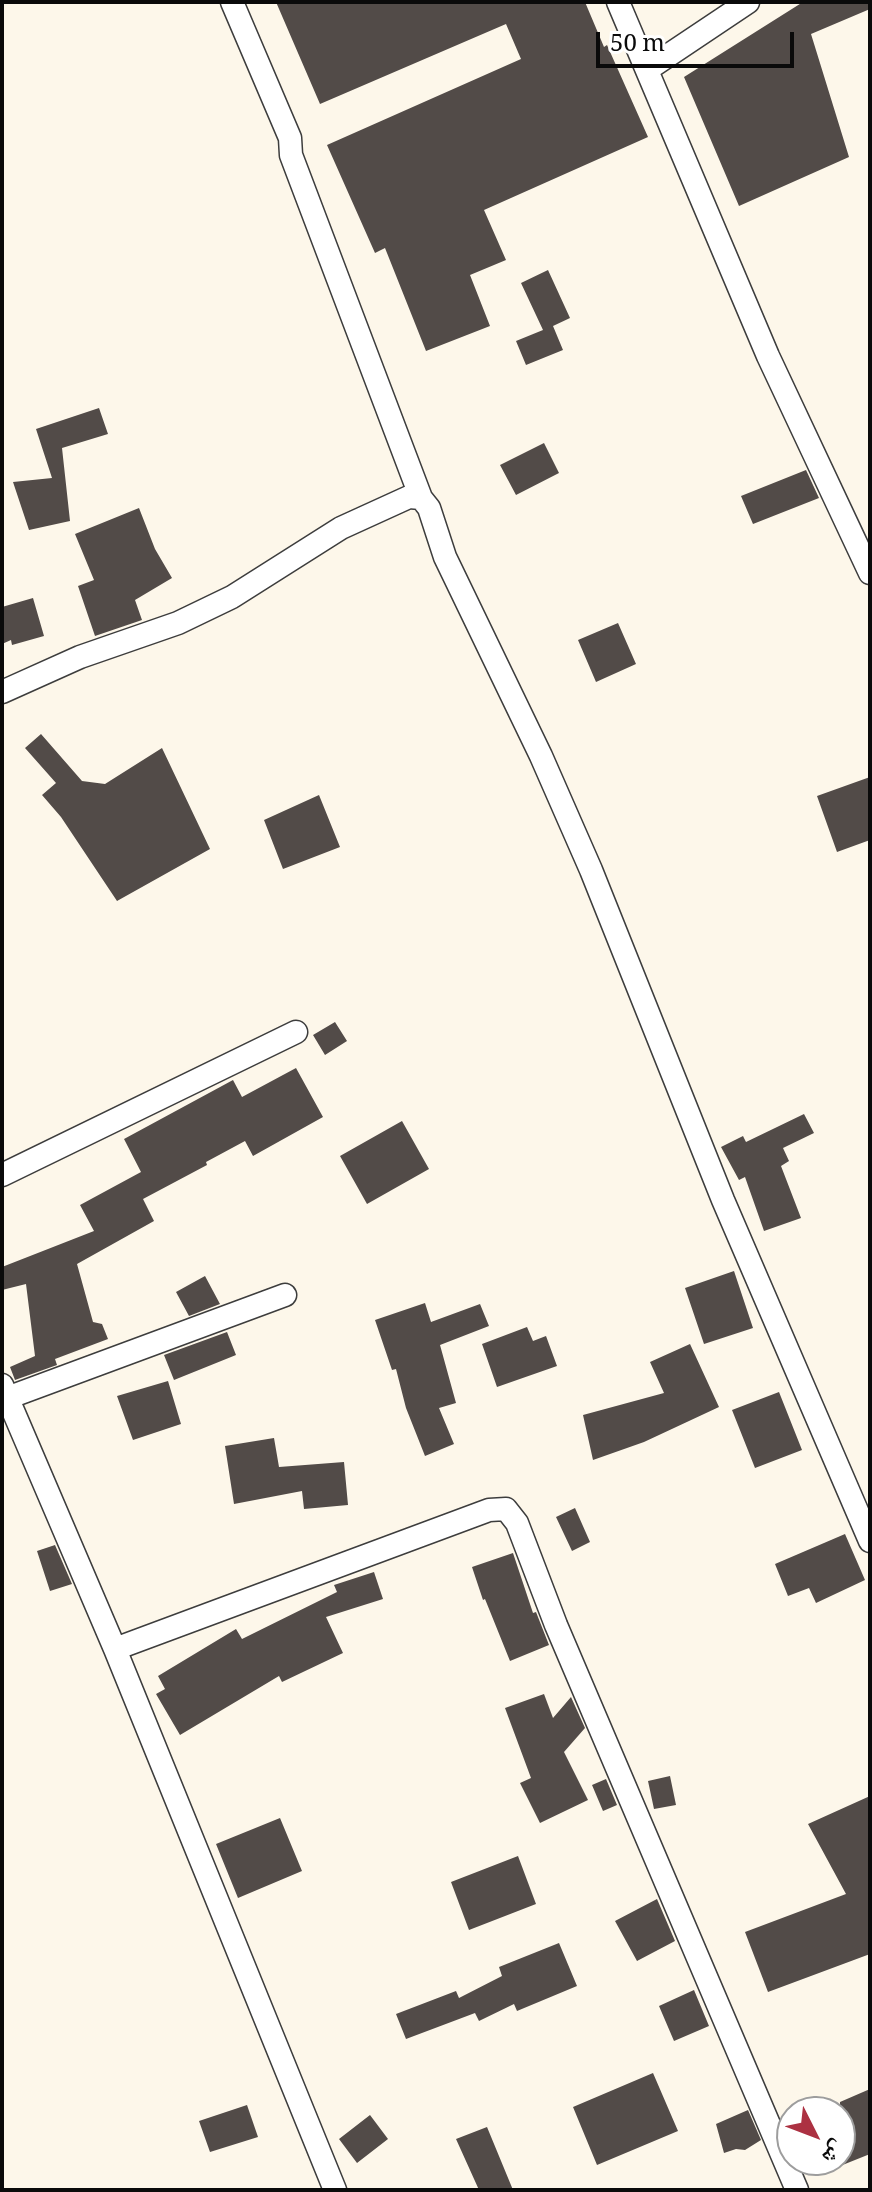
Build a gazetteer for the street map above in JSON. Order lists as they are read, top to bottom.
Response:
{
  "scale_bar": "50 m",
  "north": "bottom right"
}
